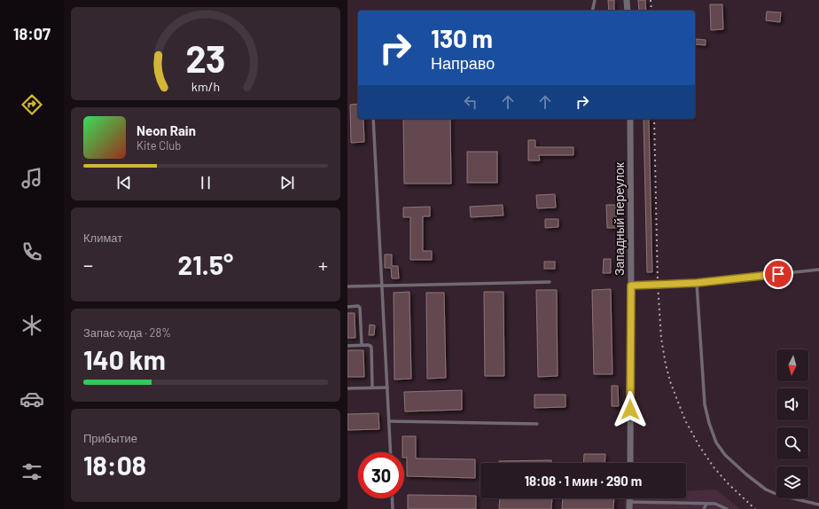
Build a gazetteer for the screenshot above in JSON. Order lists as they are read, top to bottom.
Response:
{
  "streets": {
    "street": ["Западный переулок"]
  },
  "north": "bottom",
  "page": {
    "tabs": "18:07",
    "turn": ["130 m", "Направо"],
    "song": ["Neon Rain", "Kite Club"],
    "tile": [
      "Климат",
      ["Запас хода · 28%", "140 km"],
      ["Прибытие", "18:08"]
    ],
    "heat": ["−", "21.5°", "+"],
    "limit": "30",
    "trip": "18:08 · 1 мин · 290 m",
    "gauge": ["23", "km/h"]
  }
}
